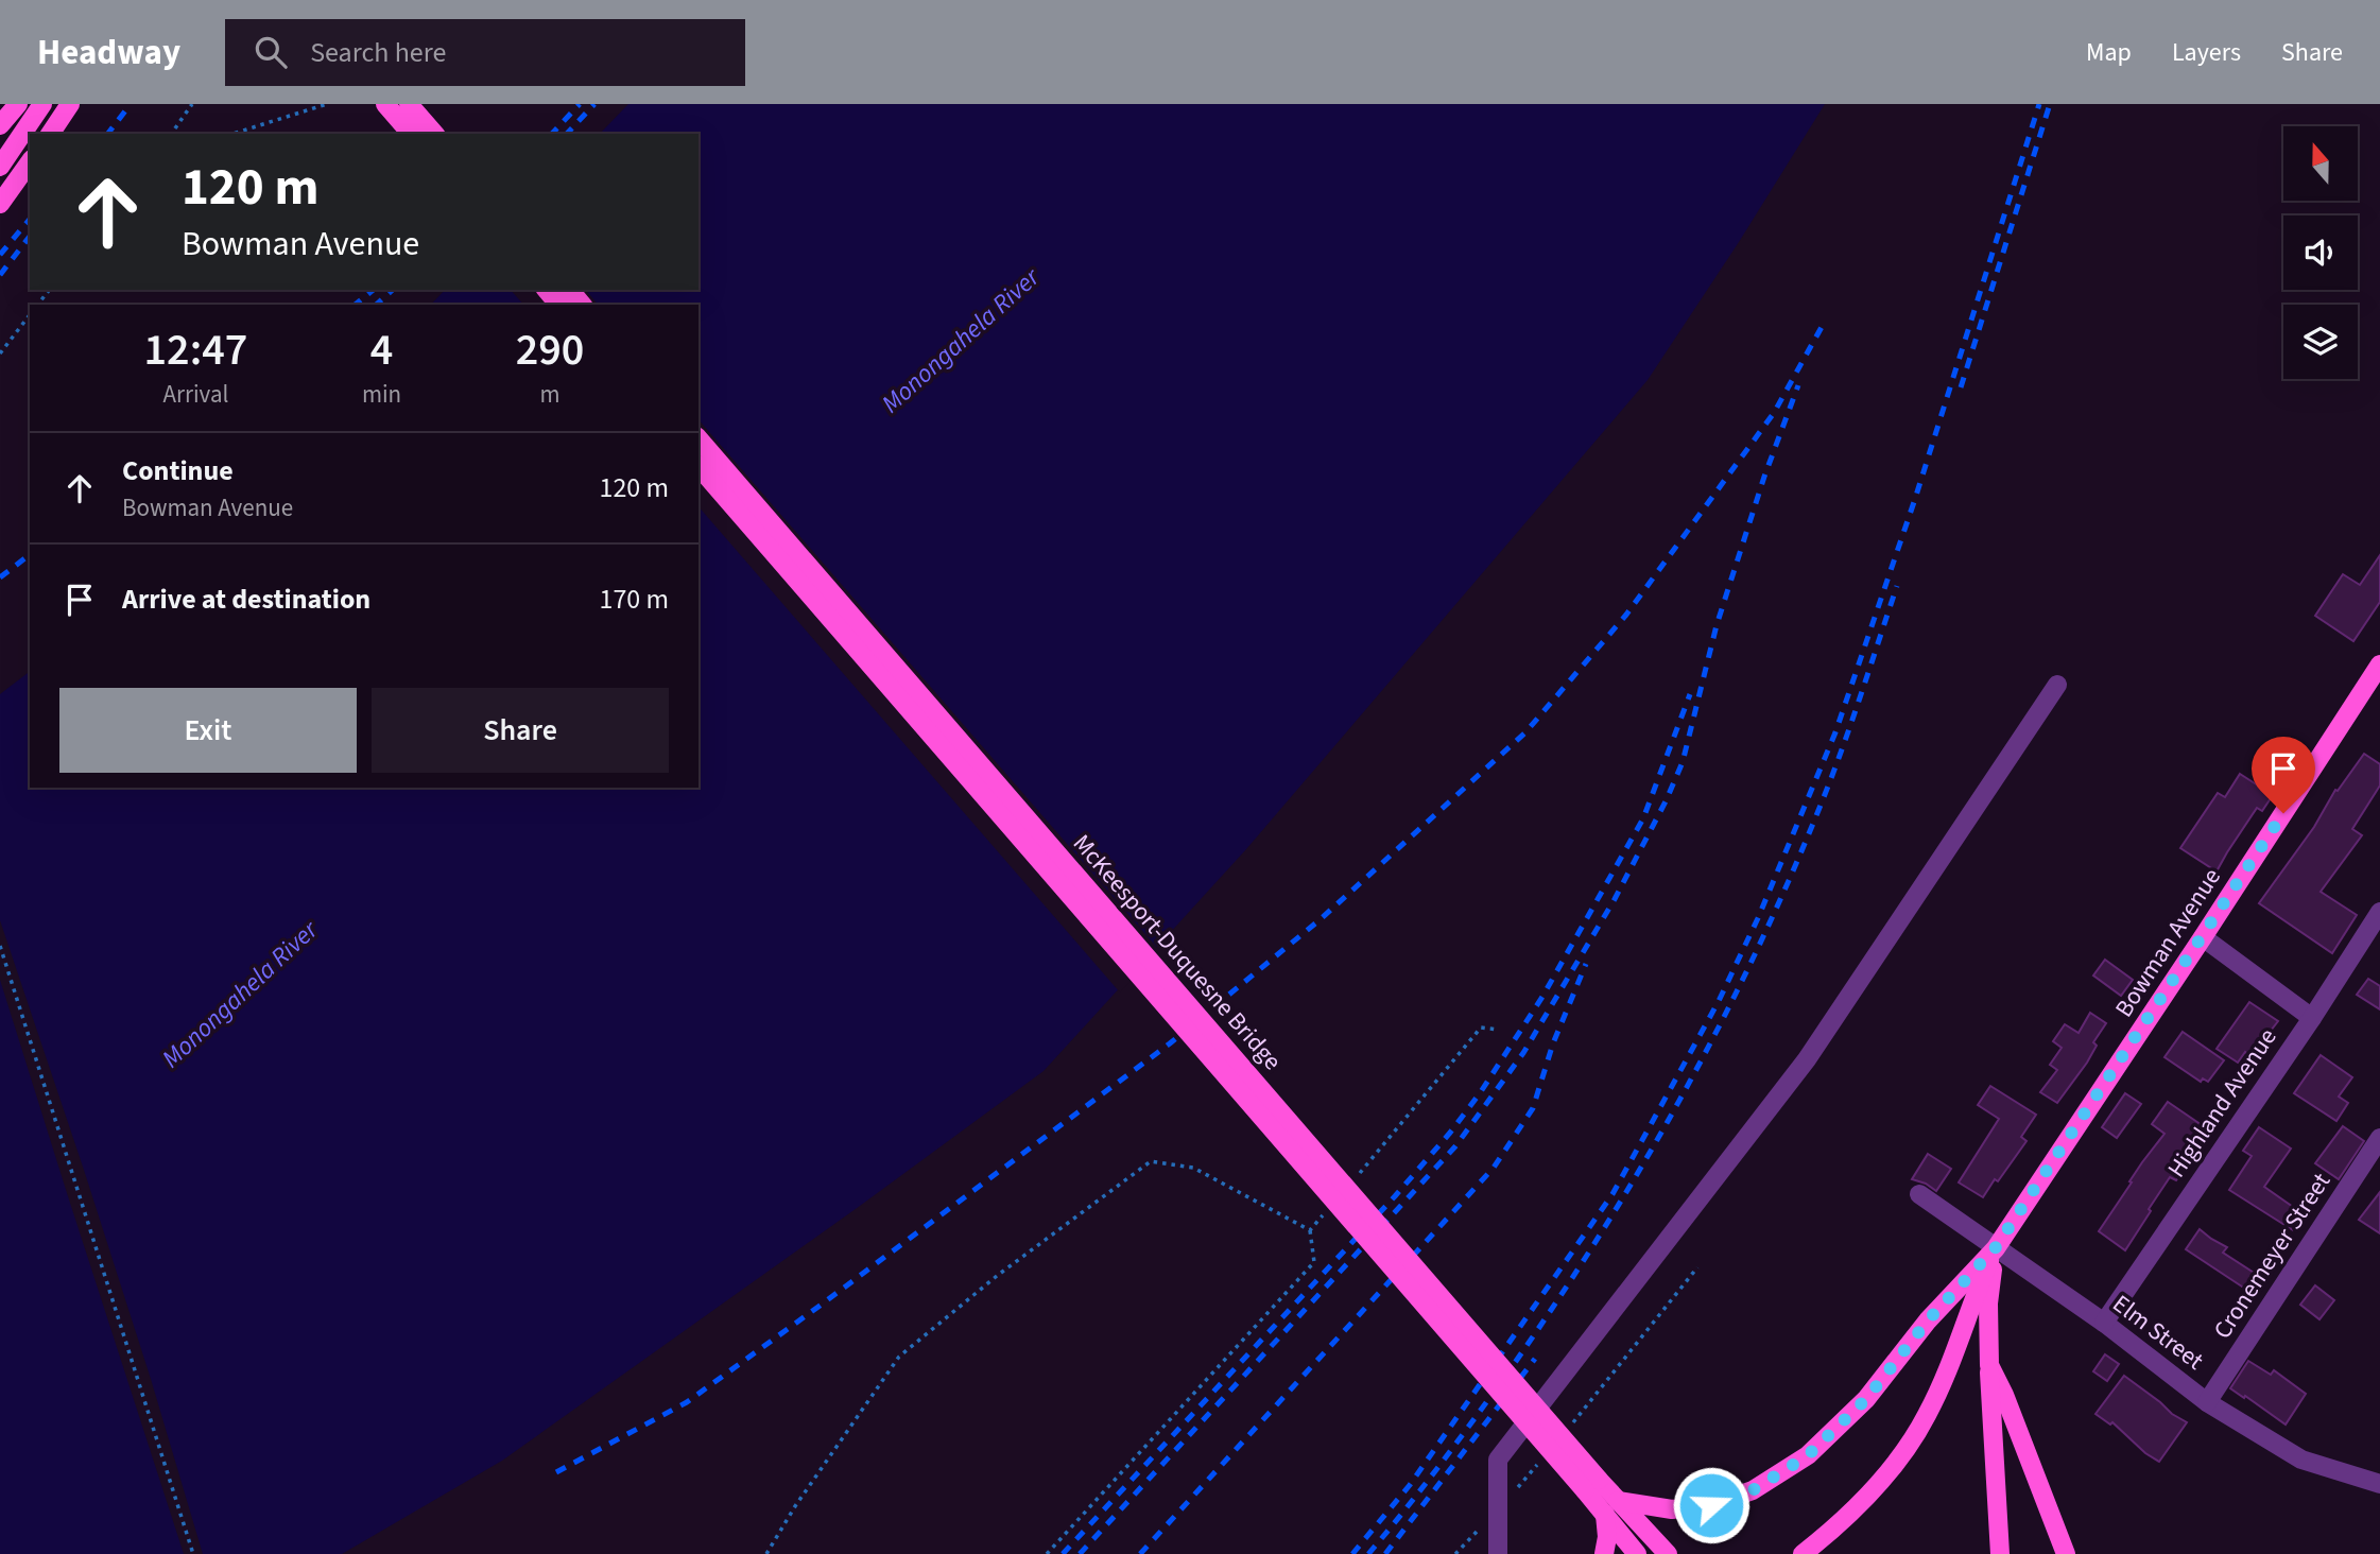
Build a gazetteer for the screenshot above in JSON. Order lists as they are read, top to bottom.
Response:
{
  "streets": {
    "main road": ["Bowman Avenue", "McKeesport-Duquesne Bridge"],
    "street": ["Highland Avenue", "Cronemeyer Street", "Elm Street"]
  },
  "crossings": [
    ["Bowman Avenue", "Elm Street"],
    ["Highland Avenue", "Elm Street"],
    ["Cronemeyer Street", "Elm Street"]
  ],
  "water": ["Monongahela River"],
  "north": "top",
  "page": {
    "header": "Headway",
    "search": "Search here",
    "nav": ["Map", "Layers", "Share"],
    "turn": ["120 m", "Bowman Avenue"],
    "eta": [
      "12:47",
      "Arrival",
      "4",
      "min",
      "290",
      "m"
    ],
    "list": [
      {
        "name": "Continue",
        "note": "Bowman Avenue",
        "value": "120 m"
      },
      {
        "name": "Arrive at destination",
        "value": "170 m"
      }
    ],
    "buttons": ["Exit", "Share"]
  }
}
